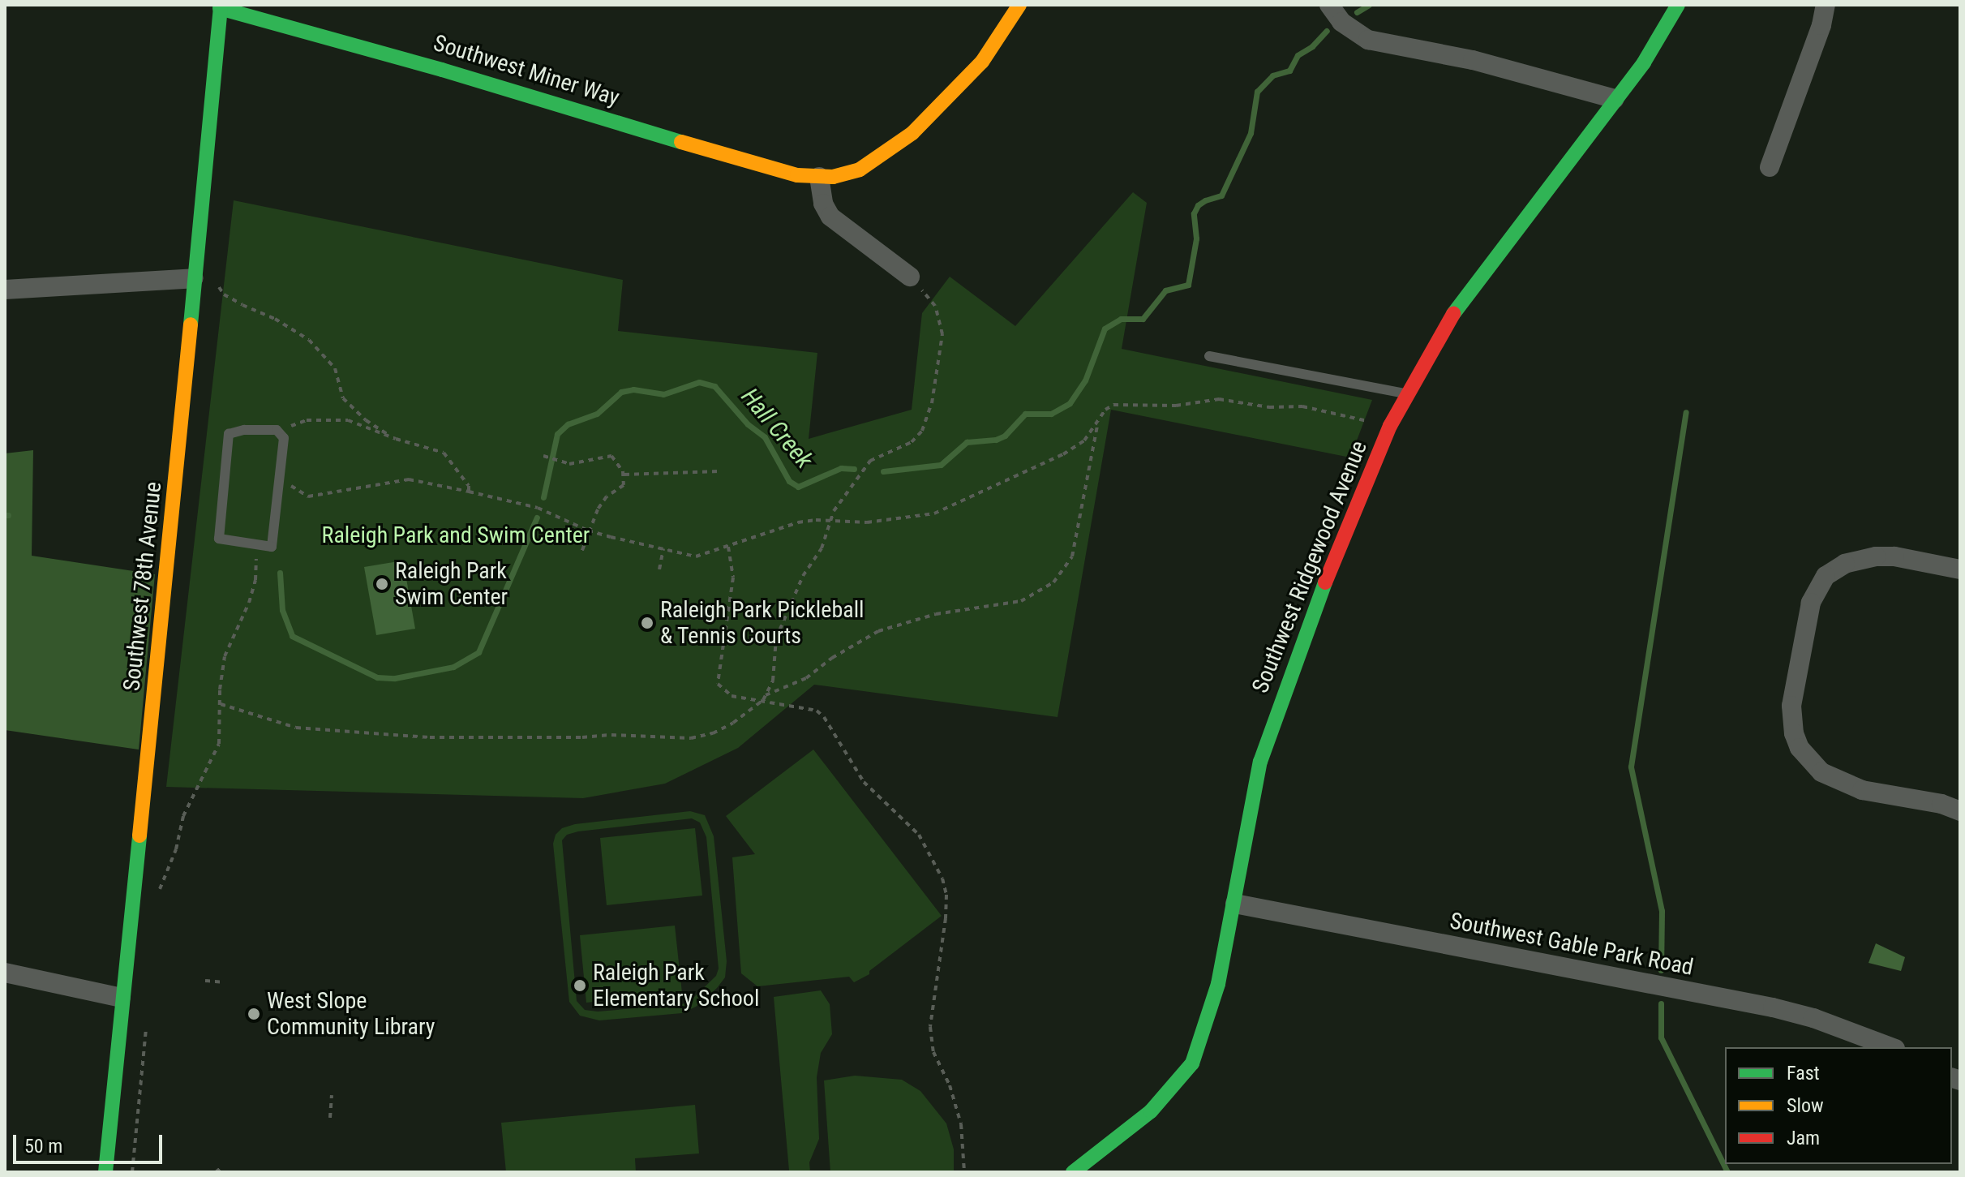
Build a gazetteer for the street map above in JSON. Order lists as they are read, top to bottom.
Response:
{
  "streets": {
    "street": [
      "Southwest Miner Way",
      "Southwest Ridgewood Avenue",
      "Southwest 78th Avenue",
      "Southwest Gable Park Road"
    ]
  },
  "crossings": [
    ["Southwest Miner Way", "Southwest 78th Avenue"],
    ["Southwest Ridgewood Avenue", "Southwest Gable Park Road"]
  ],
  "water": ["Hall Creek"],
  "parks": ["Raleigh Park and Swim Center"],
  "places": [
    "Raleigh Park Swim Center",
    "Raleigh Park Pickleball & Tennis Courts",
    "Raleigh Park Elementary School",
    "West Slope Community Library"
  ],
  "legend": ["Fast", "Slow", "Jam"],
  "scale_bar": "50 m"
}
